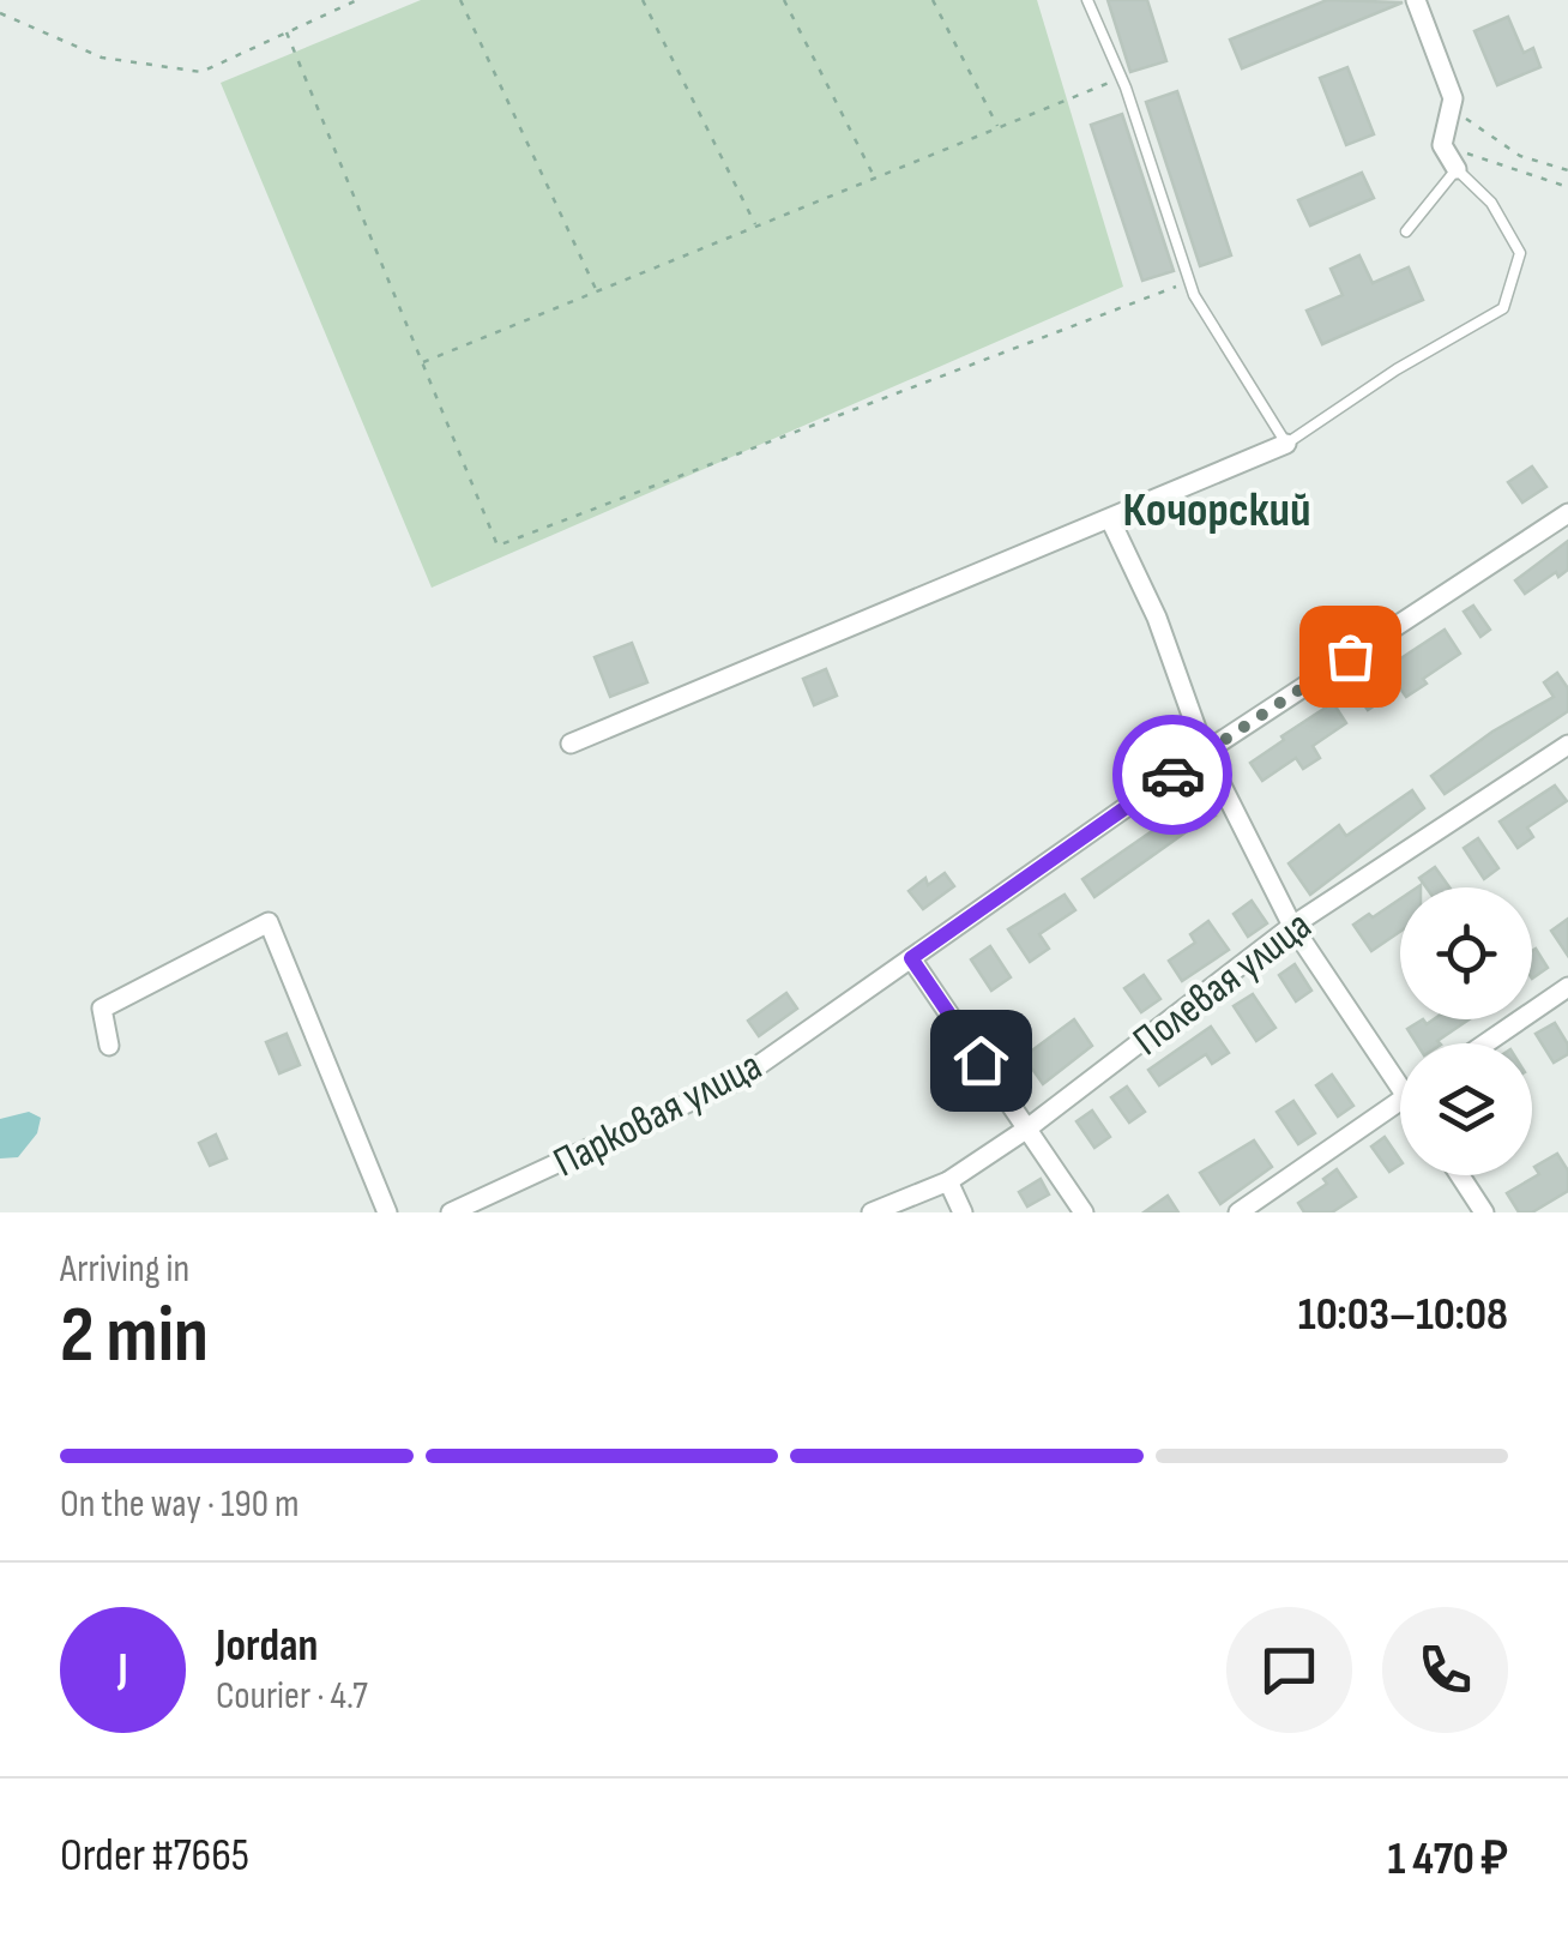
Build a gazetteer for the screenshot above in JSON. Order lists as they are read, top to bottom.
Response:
{
  "streets": {
    "street": ["Полевая улица", "Парковая улица"]
  },
  "districts": ["Кочорский"],
  "page": {
    "heading": ["2 min", "Arriving in", "10:03–10:08"],
    "panel": [
      "Jordan",
      "Courier · 4.7",
      "Order #7665",
      "1 470 ₽"
    ],
    "bar": "On the way · 190 m",
    "round": "J"
  }
}
